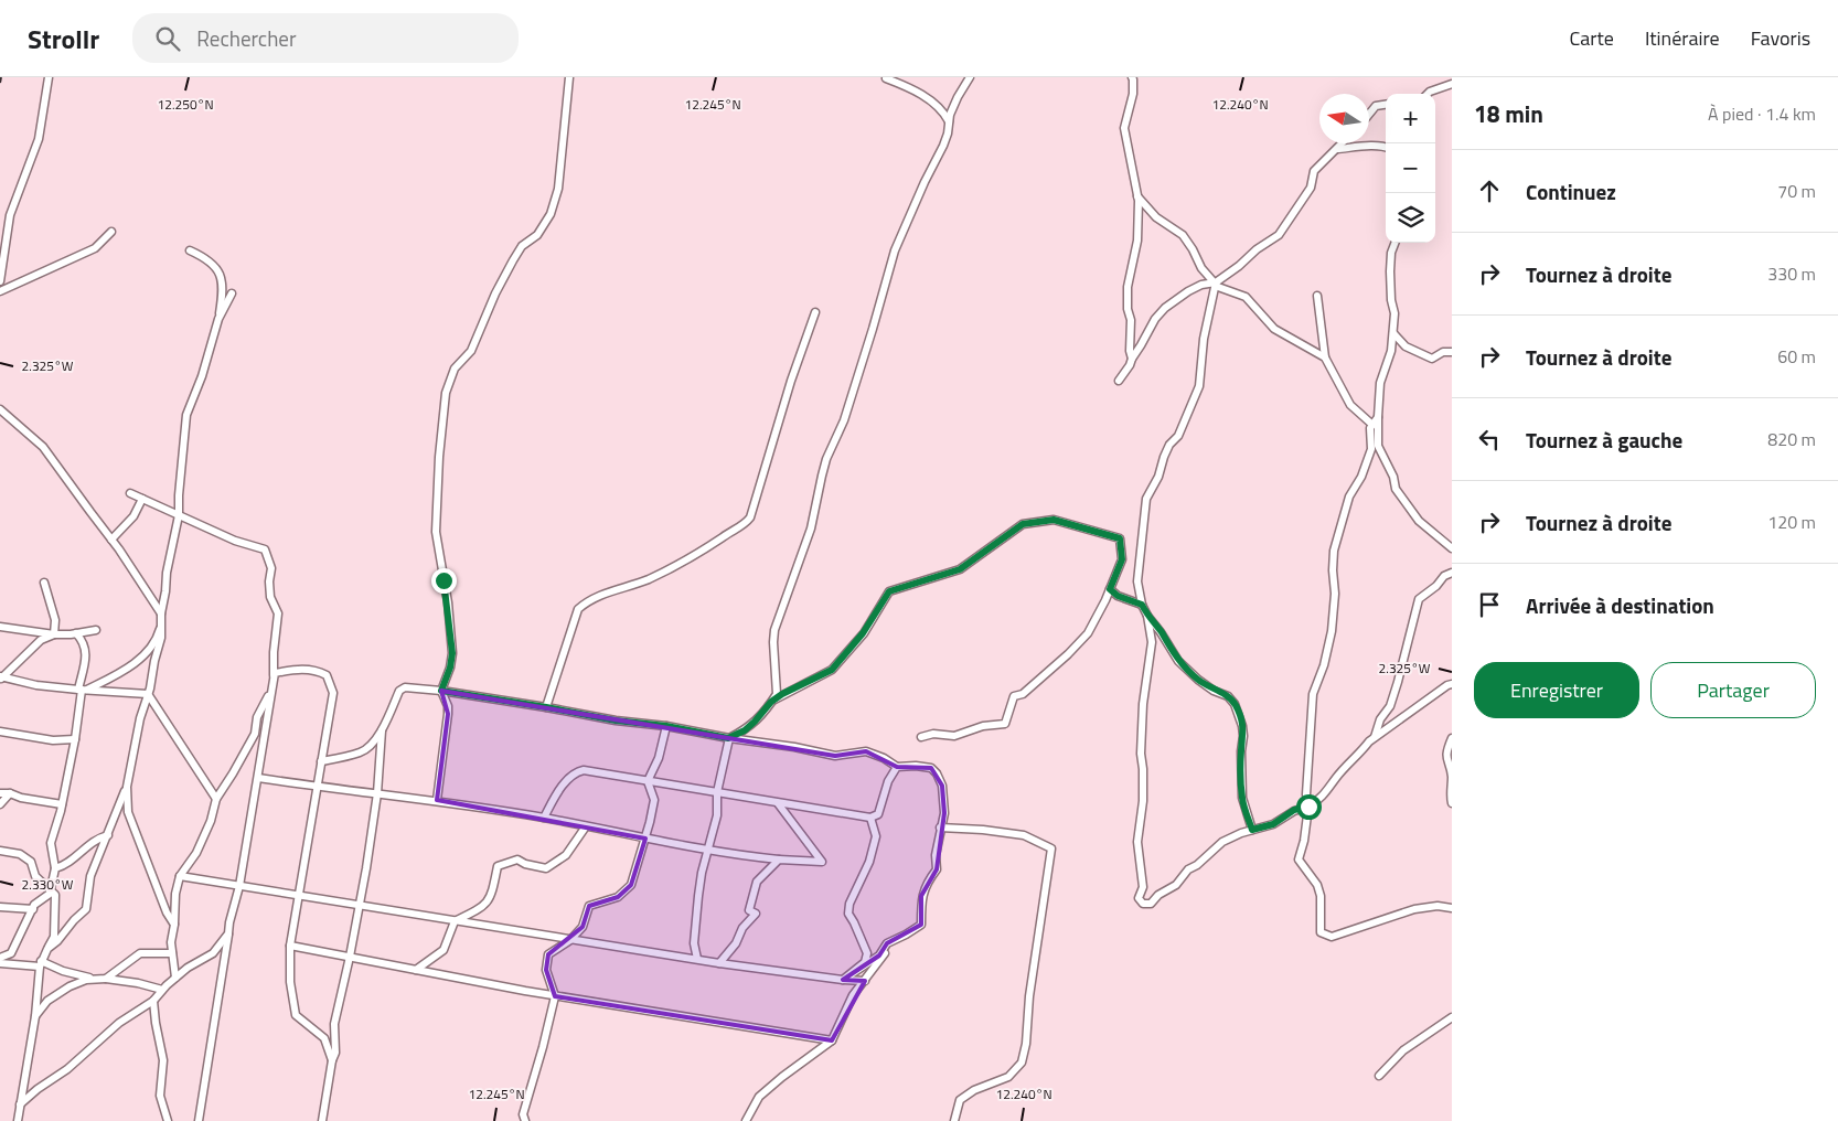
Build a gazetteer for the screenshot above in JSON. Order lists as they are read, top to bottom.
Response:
{
  "north": "left",
  "page": {
    "header": "Strollr",
    "search": "Rechercher",
    "nav": ["Carte", "Itinéraire", "Favoris"],
    "heading": ["18 min", "À pied · 1.4 km"],
    "map_buttons": ["+", "−"],
    "list": [
      ["Continuez", "70 m"],
      ["Tournez à droite", "330 m"],
      ["Tournez à droite", "60 m"],
      ["Tournez à gauche", "820 m"],
      ["Tournez à droite", "120 m"],
      "Arrivée à destination"
    ],
    "buttons": ["Enregistrer", "Partager"]
  },
  "coordinates": [
    "12.250°N",
    "12.245°N",
    "12.240°N",
    "2.325°W",
    "2.330°W"
  ]
}
